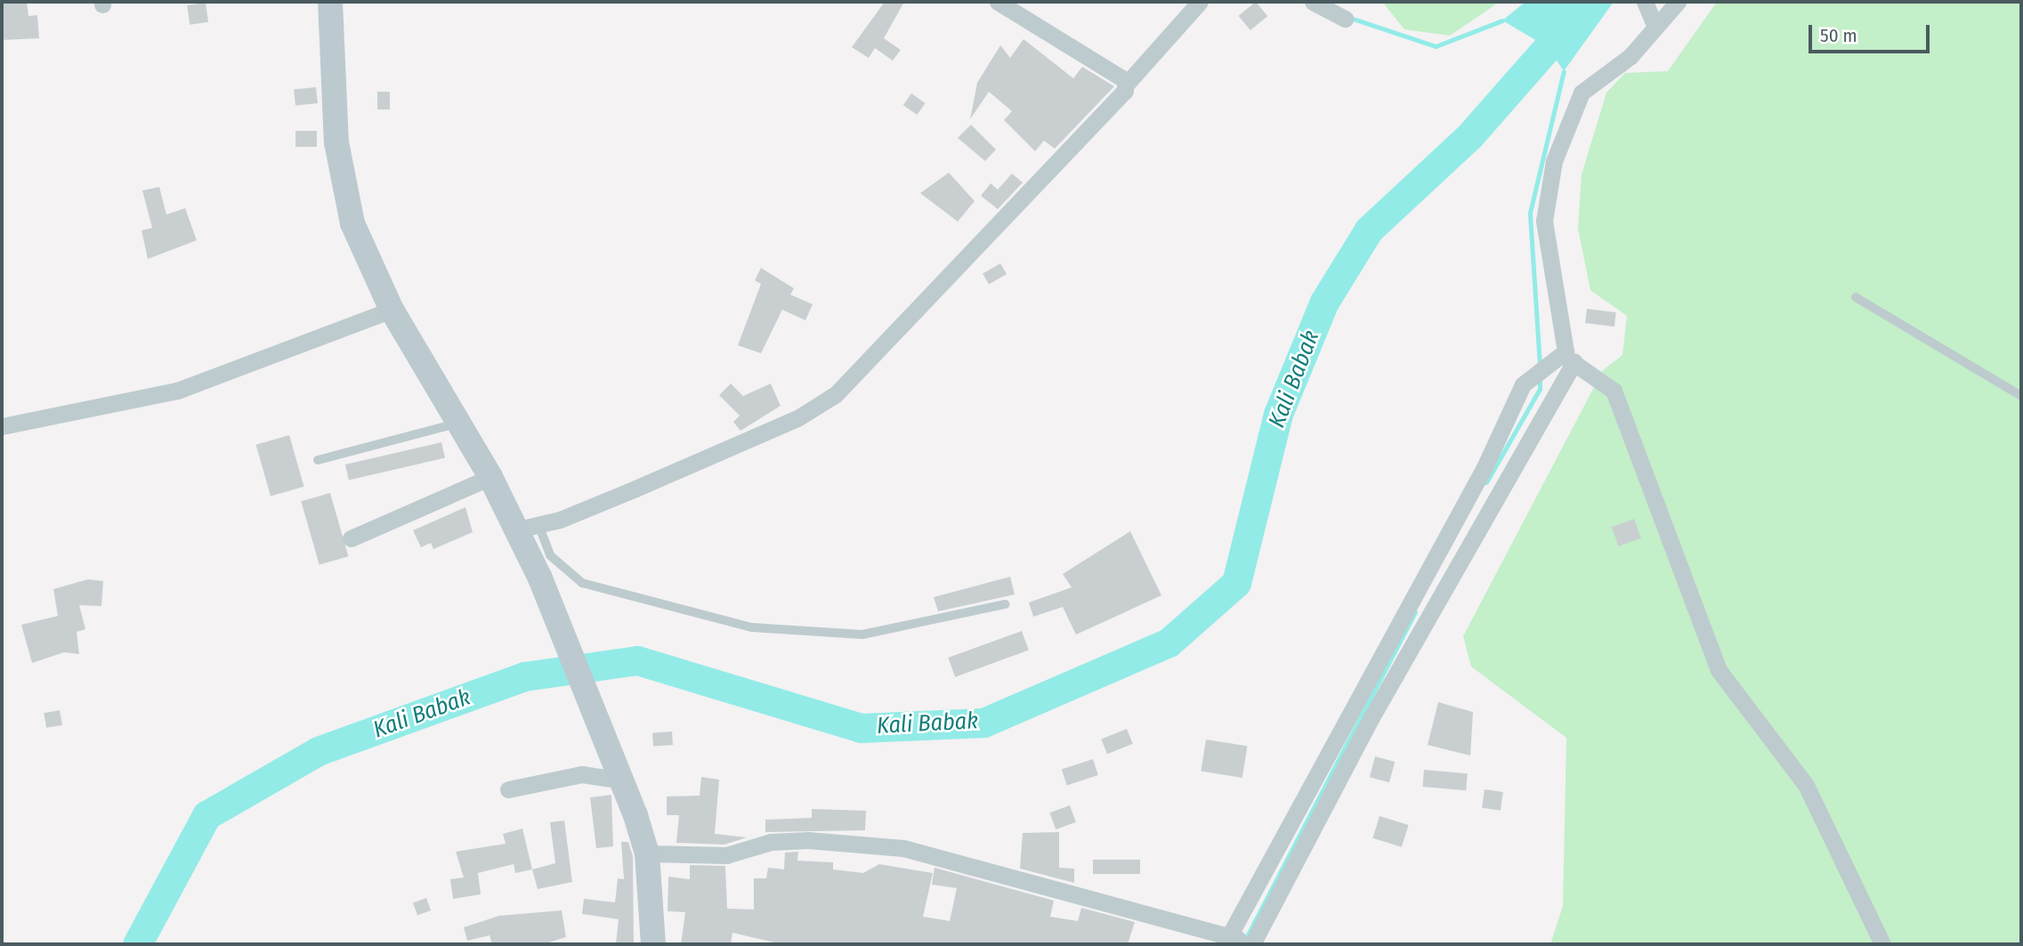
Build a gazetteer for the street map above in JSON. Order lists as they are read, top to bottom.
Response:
{
  "water": ["Kali Babak"],
  "scale_bar": "50 m"
}
